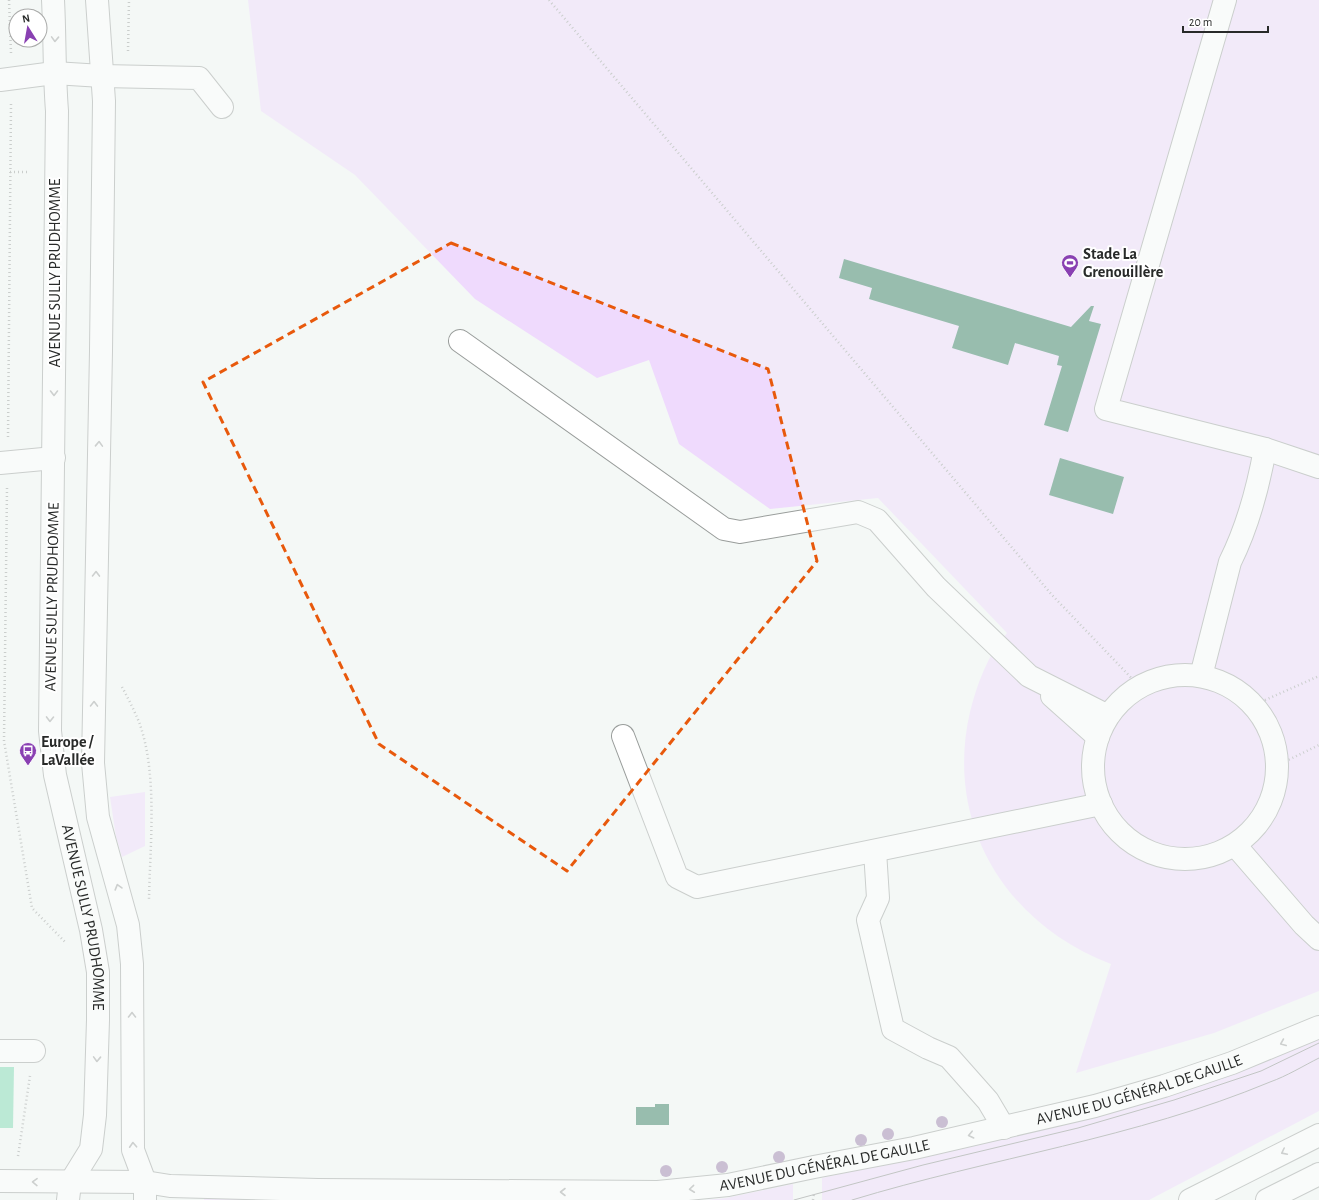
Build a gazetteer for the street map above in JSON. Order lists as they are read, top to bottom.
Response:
{
  "streets": {
    "main road": ["AVENUE SULLY PRUDHOMME", "AVENUE DU GÉNÉRAL DE GAULLE"]
  },
  "crossings": [
    ["AVENUE SULLY PRUDHOMME", "AVENUE DU GÉNÉRAL DE GAULLE"]
  ],
  "one_way": ["AVENUE DU GÉNÉRAL DE GAULLE"],
  "places": {
    "sports": ["Stade La Grenouillère"],
    "bus stop": ["Europe / LaVallée"]
  },
  "scale_bar": "20 m",
  "north": "top"
}
